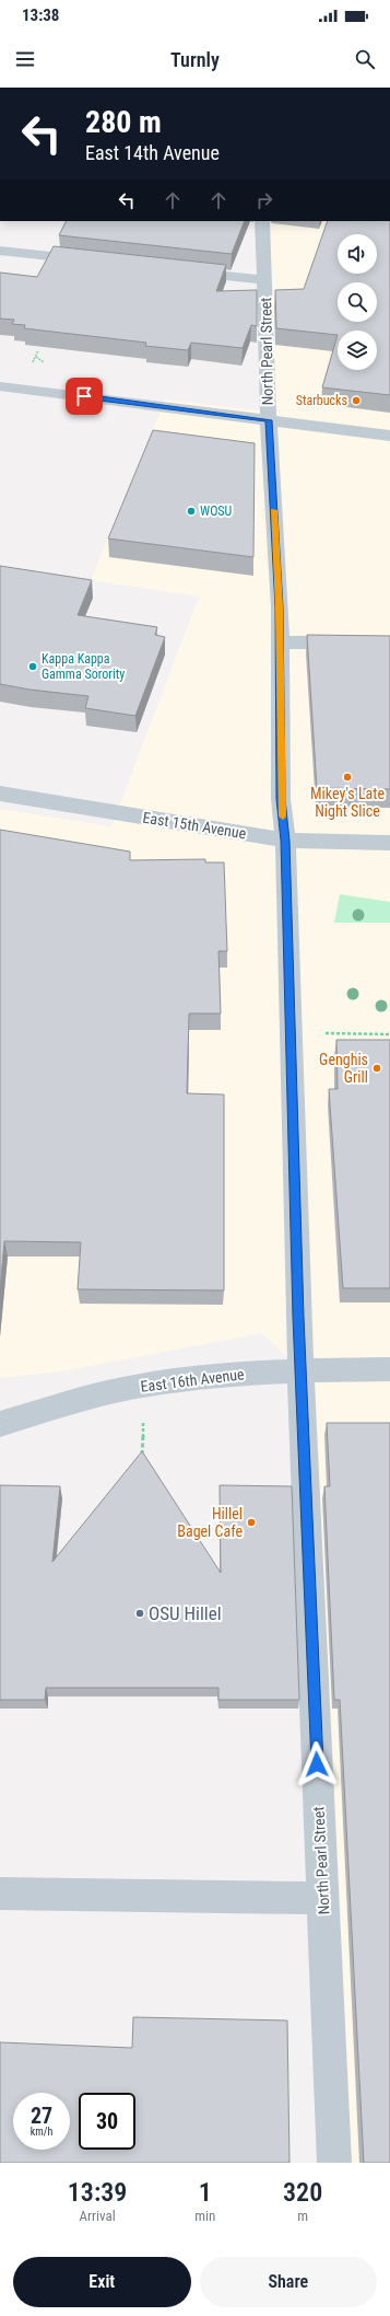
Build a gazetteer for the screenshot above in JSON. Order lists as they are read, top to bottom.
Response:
{
  "streets": {
    "street": ["North Pearl Street", "East 15th Avenue", "East 16th Avenue"]
  },
  "crossings": [
    ["North Pearl Street", "East 15th Avenue"],
    ["North Pearl Street", "East 16th Avenue"]
  ],
  "places": [
    "Starbucks",
    "WOSU",
    "Kappa Kappa Gamma Sorority",
    "Mikey's Late Night Slice",
    "Genghis Grill",
    "Hillel Bagel Cafe",
    "OSU Hillel"
  ],
  "page": {
    "status": "13:38",
    "header": "Turnly",
    "turn": ["280 m", "East 14th Avenue"],
    "speed": "27 km/h",
    "limit": "30",
    "eta": [
      "13:39",
      "Arrival",
      "1",
      "min",
      "320",
      "m"
    ],
    "buttons": ["Exit", "Share"]
  }
}
